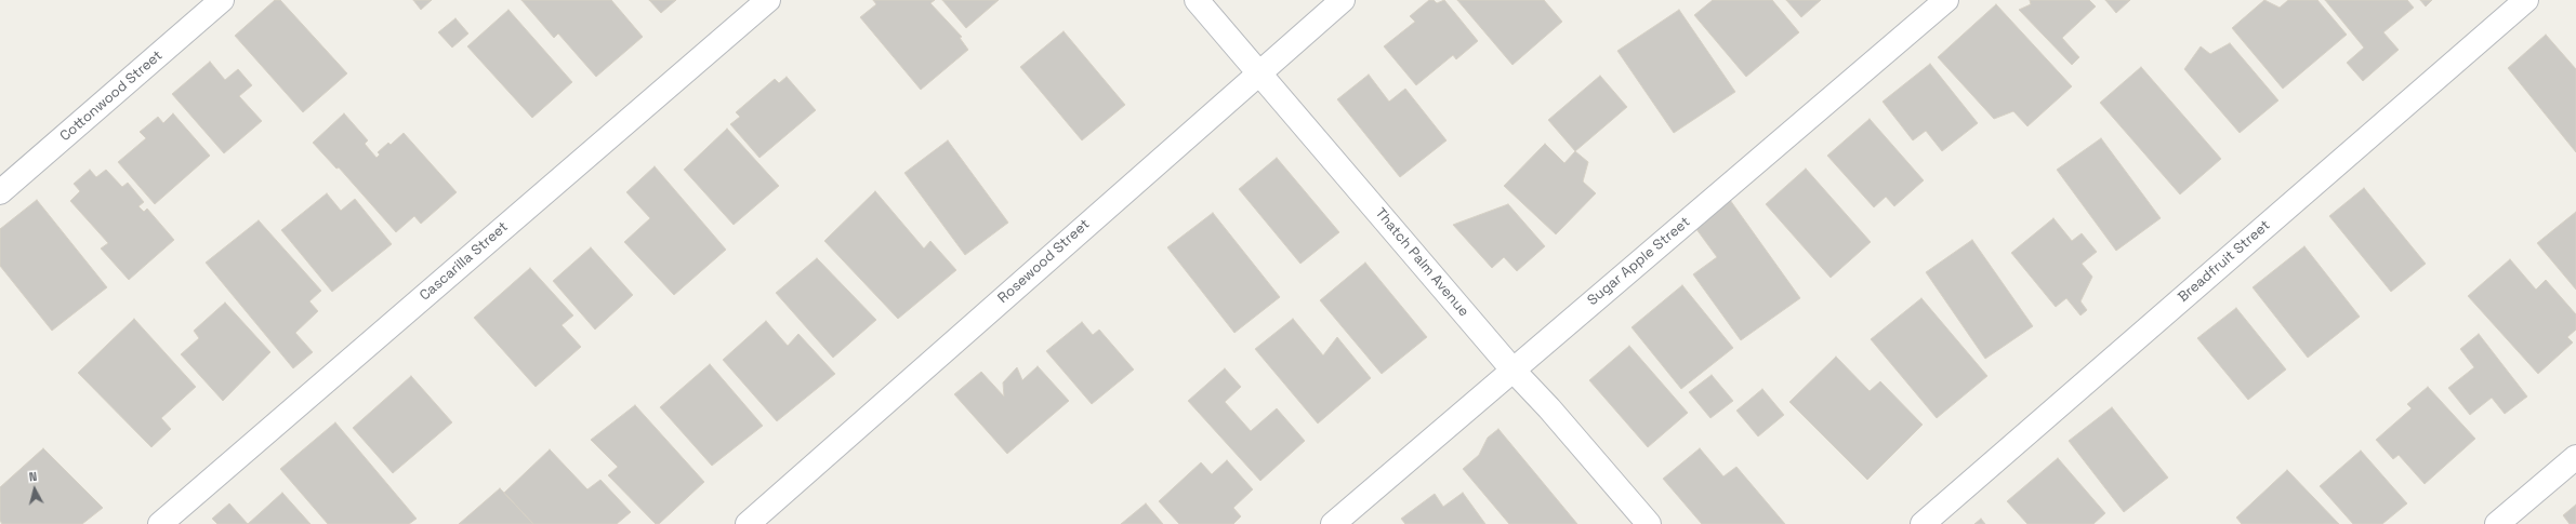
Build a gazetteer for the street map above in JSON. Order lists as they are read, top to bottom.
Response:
{
  "streets": {
    "street": [
      "Cottonwood Street",
      "Cascarilla Street",
      "Rosewood Street",
      "Sugar Apple Street",
      "Breadfruit Street",
      "Thatch Palm Avenue"
    ]
  },
  "crossings": [
    ["Rosewood Street", "Thatch Palm Avenue"],
    ["Sugar Apple Street", "Thatch Palm Avenue"]
  ],
  "north": "top"
}
